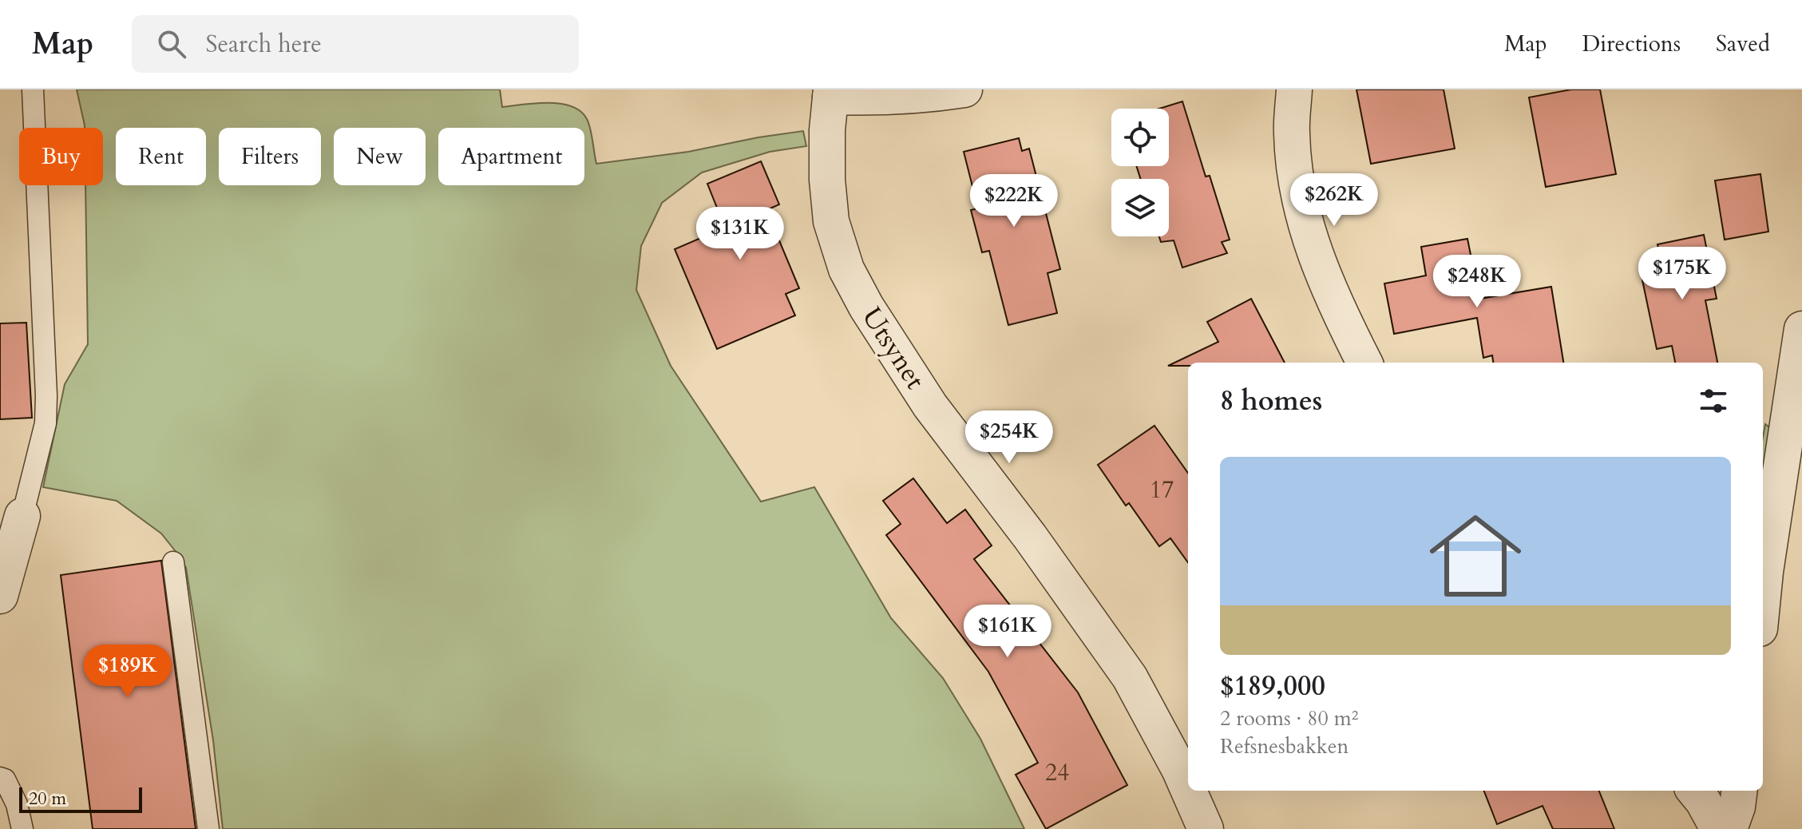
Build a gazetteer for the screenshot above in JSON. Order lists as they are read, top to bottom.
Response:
{
  "streets": {
    "street": ["Utsynet"]
  },
  "house_numbers": ["17", "24"],
  "scale_bar": "20 m",
  "page": {
    "header": "Map",
    "search": "Search here",
    "nav": ["Map", "Directions", "Saved"],
    "chip": [
      "Buy",
      "Rent",
      "Filters",
      "New",
      "Apartment"
    ],
    "price": [
      "$262K",
      "$222K",
      "$131K",
      "$175K",
      "$248K",
      "$254K",
      "$161K",
      "$189K"
    ],
    "heading": "8 homes",
    "list": [
      {
        "name": "$189,000",
        "note": "2 rooms · 80 m² · Refsnesbakken"
      }
    ],
    "scale": "20 m"
  }
}
